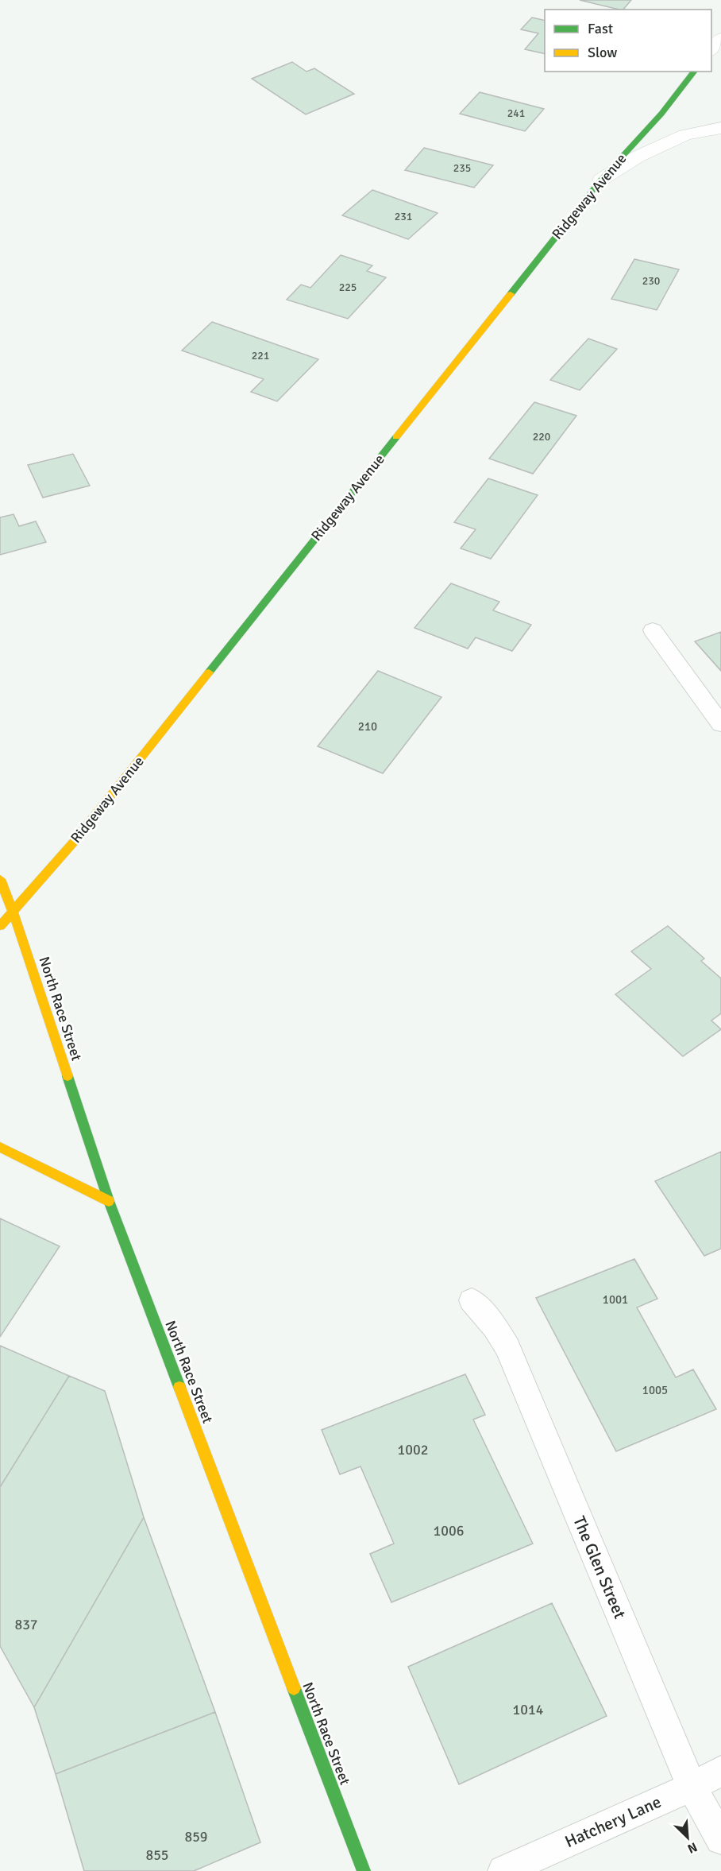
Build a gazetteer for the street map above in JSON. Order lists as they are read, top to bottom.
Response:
{
  "streets": {
    "street": ["Ridgeway Avenue", "North Race Street"],
    "lane": ["The Glen Street", "Hatchery Lane"]
  },
  "crossings": [
    ["Ridgeway Avenue", "North Race Street"],
    ["The Glen Street", "Hatchery Lane"]
  ],
  "house_numbers": [
    "241",
    "235",
    "231",
    "230",
    "225",
    "221",
    "220",
    "210",
    "1001",
    "1005",
    "1002",
    "1006",
    "837",
    "1014",
    "859",
    "855"
  ],
  "legend": ["Fast", "Slow"],
  "north": "bottom right"
}
